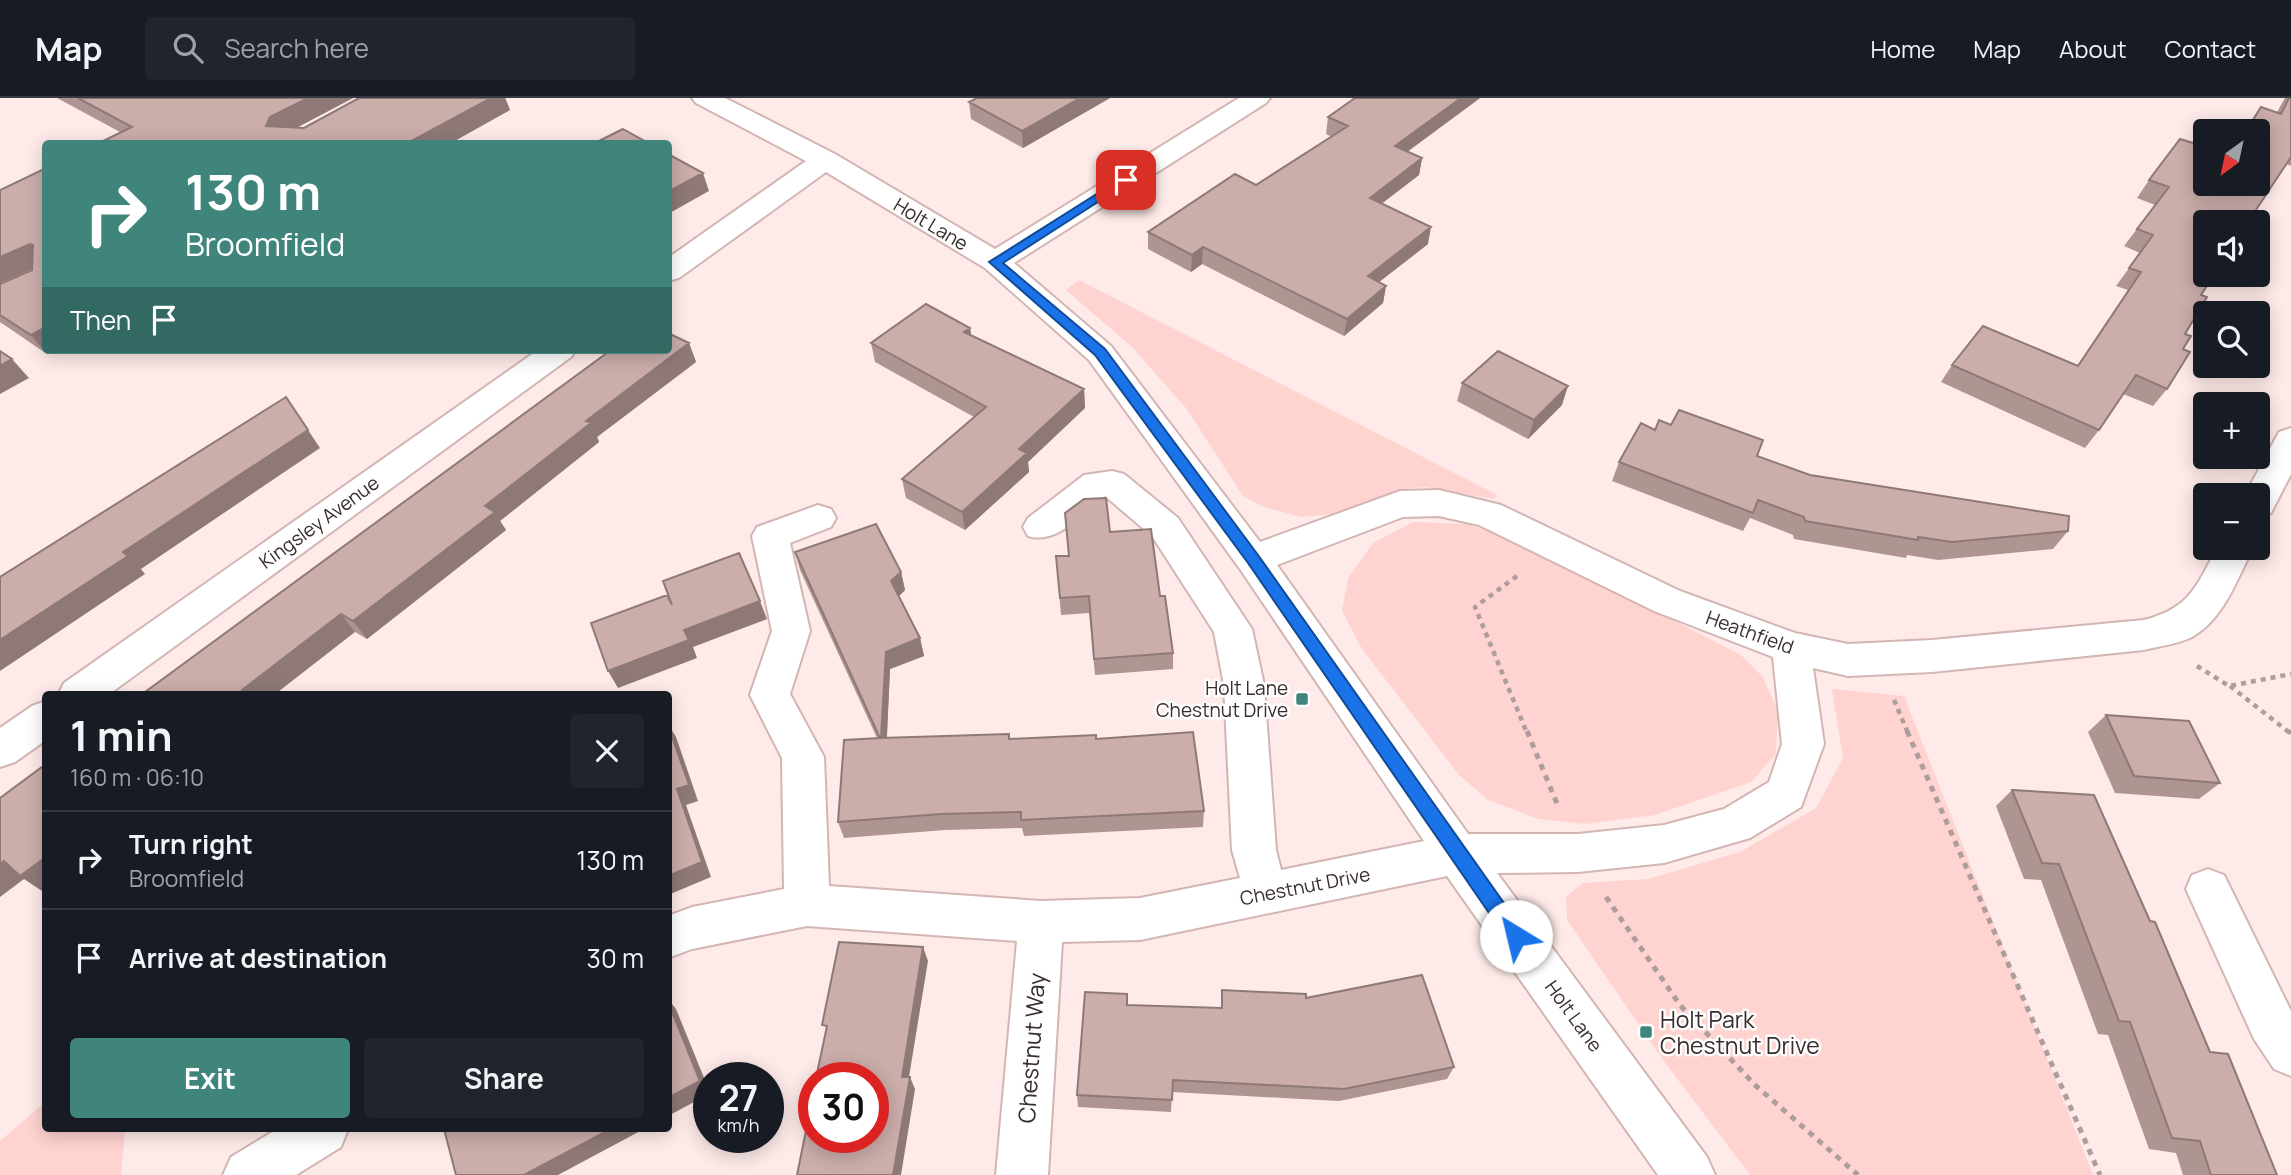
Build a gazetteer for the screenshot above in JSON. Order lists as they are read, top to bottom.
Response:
{
  "streets": {
    "street": [
      "Holt Lane",
      "Kingsley Avenue",
      "Heathfield",
      "Chestnut Drive",
      "Chestnut Way"
    ]
  },
  "crossings": [
    ["Holt Lane", "Heathfield"],
    ["Holt Lane", "Chestnut Drive"],
    ["Heathfield", "Chestnut Drive"],
    ["Chestnut Drive", "Chestnut Way"]
  ],
  "places": {
    "transit": ["Holt Lane Chestnut Drive", "Holt Park Chestnut Drive"]
  },
  "north": "bottom left",
  "page": {
    "header": "Map",
    "search": "Search here",
    "nav": [
      "Home",
      "Map",
      "About",
      "Contact"
    ],
    "map_buttons": ["+", "−"],
    "turn": ["130 m", "Broomfield"],
    "then": "Then",
    "heading": ["1 min", "160 m · 06:10"],
    "list": [
      {
        "name": "Turn right",
        "note": "Broomfield",
        "value": "130 m"
      },
      {
        "name": "Arrive at destination",
        "value": "30 m"
      }
    ],
    "buttons": ["Exit", "Share"],
    "speed": "27 km/h",
    "limit": "30"
  }
}
